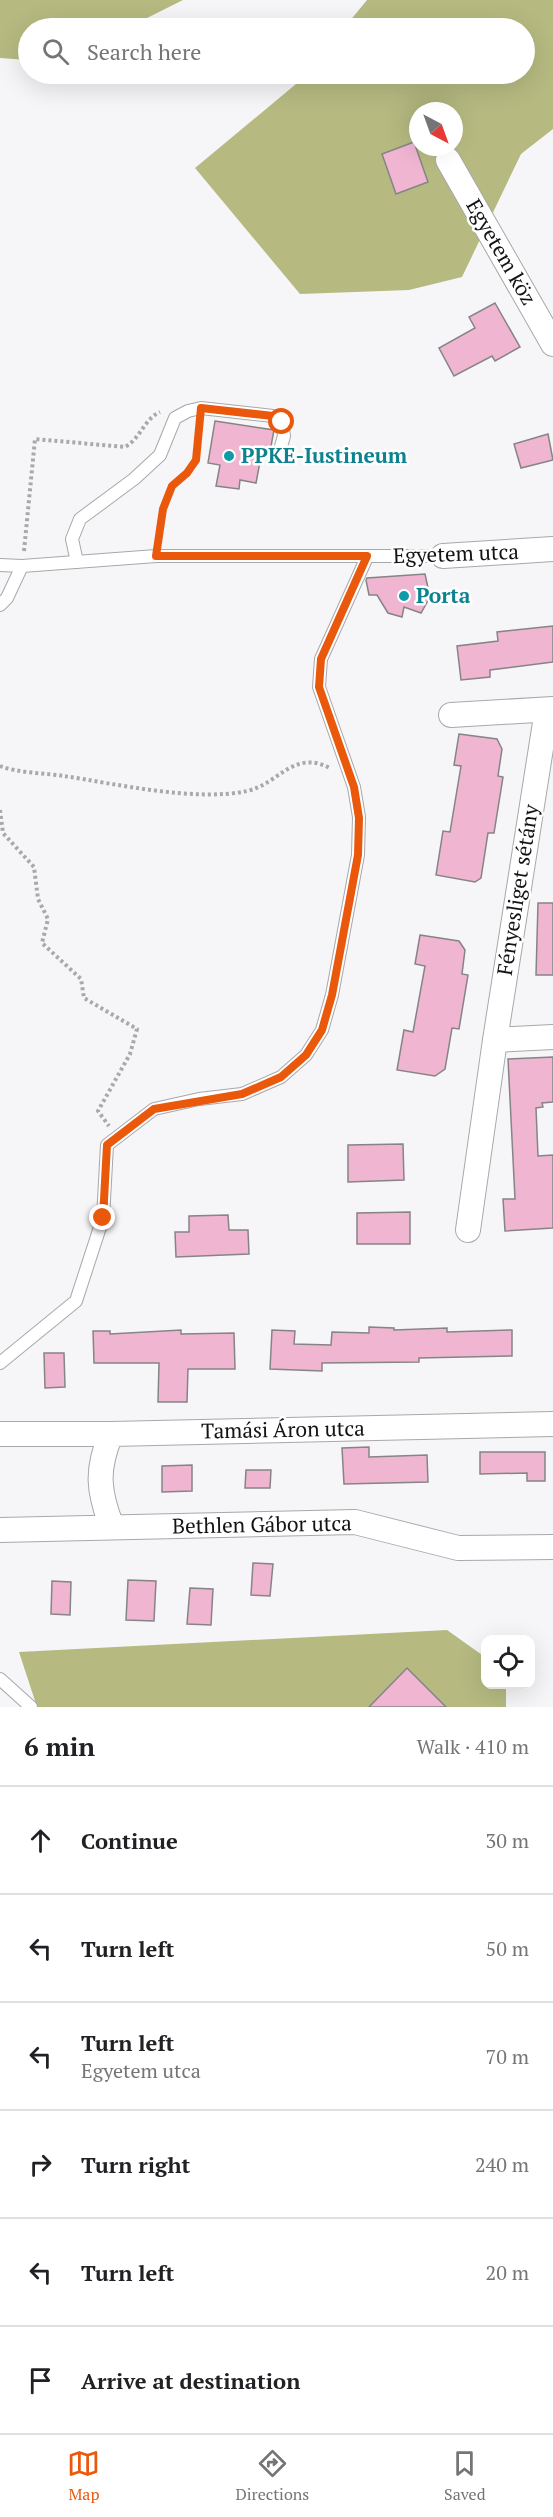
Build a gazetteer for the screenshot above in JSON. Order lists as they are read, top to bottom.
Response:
{
  "streets": {
    "street": [
      "Egyetem köz",
      "Egyetem utca",
      "Fényesliget sétány",
      "Tamási Áron utca",
      "Bethlen Gábor utca"
    ]
  },
  "places": ["PPKE-Iustineum", "Porta"],
  "north": "bottom right",
  "page": {
    "search": "Search here",
    "heading": ["6 min", "Walk · 410 m"],
    "list": [
      ["Continue", "30 m"],
      ["Turn left", "50 m"],
      ["Turn left", "Egyetem utca", "70 m"],
      ["Turn right", "240 m"],
      ["Turn left", "20 m"],
      "Arrive at destination"
    ],
    "nav": ["Map", "Directions", "Saved"]
  }
}
